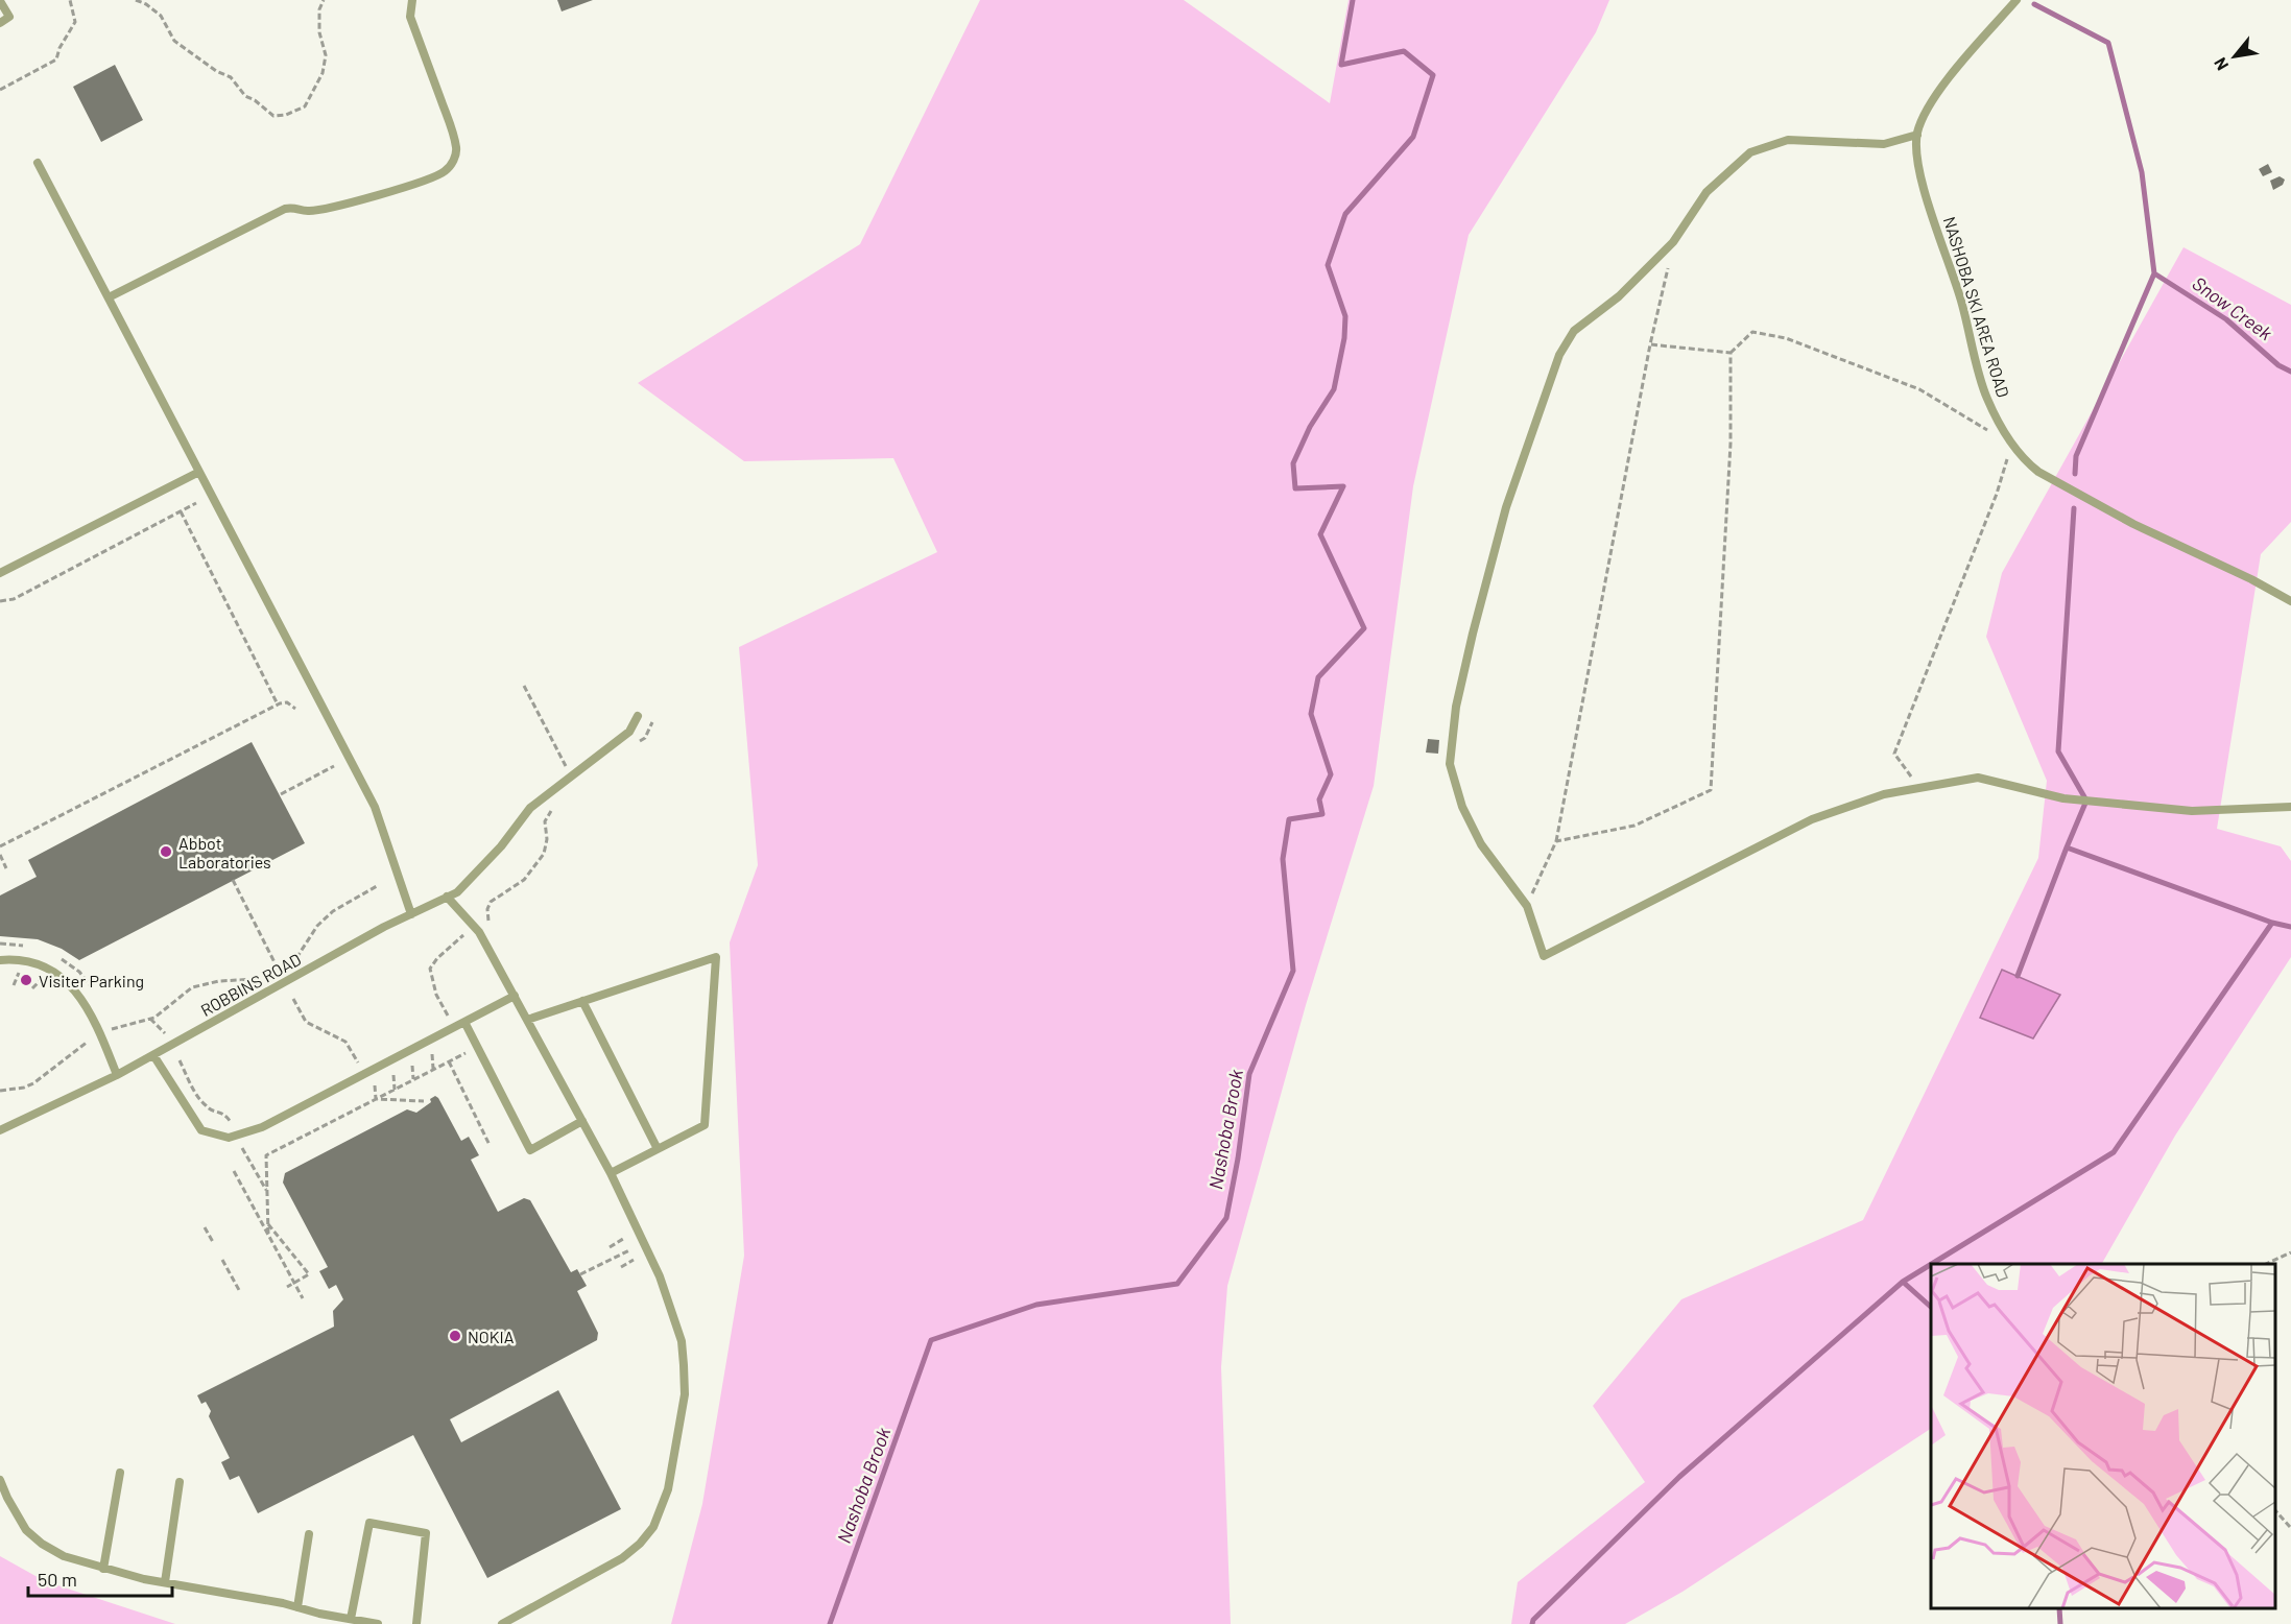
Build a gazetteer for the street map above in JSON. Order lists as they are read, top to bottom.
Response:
{
  "streets": {
    "lane": ["NASHOBA SKI AREA ROAD", "ROBBINS ROAD"]
  },
  "water": ["Snow Creek", "Nashoba Brook"],
  "places": ["Abbot Laboratories", "Visiter Parking", "NOKIA"],
  "scale_bar": "50 m",
  "north": "bottom left"
}
